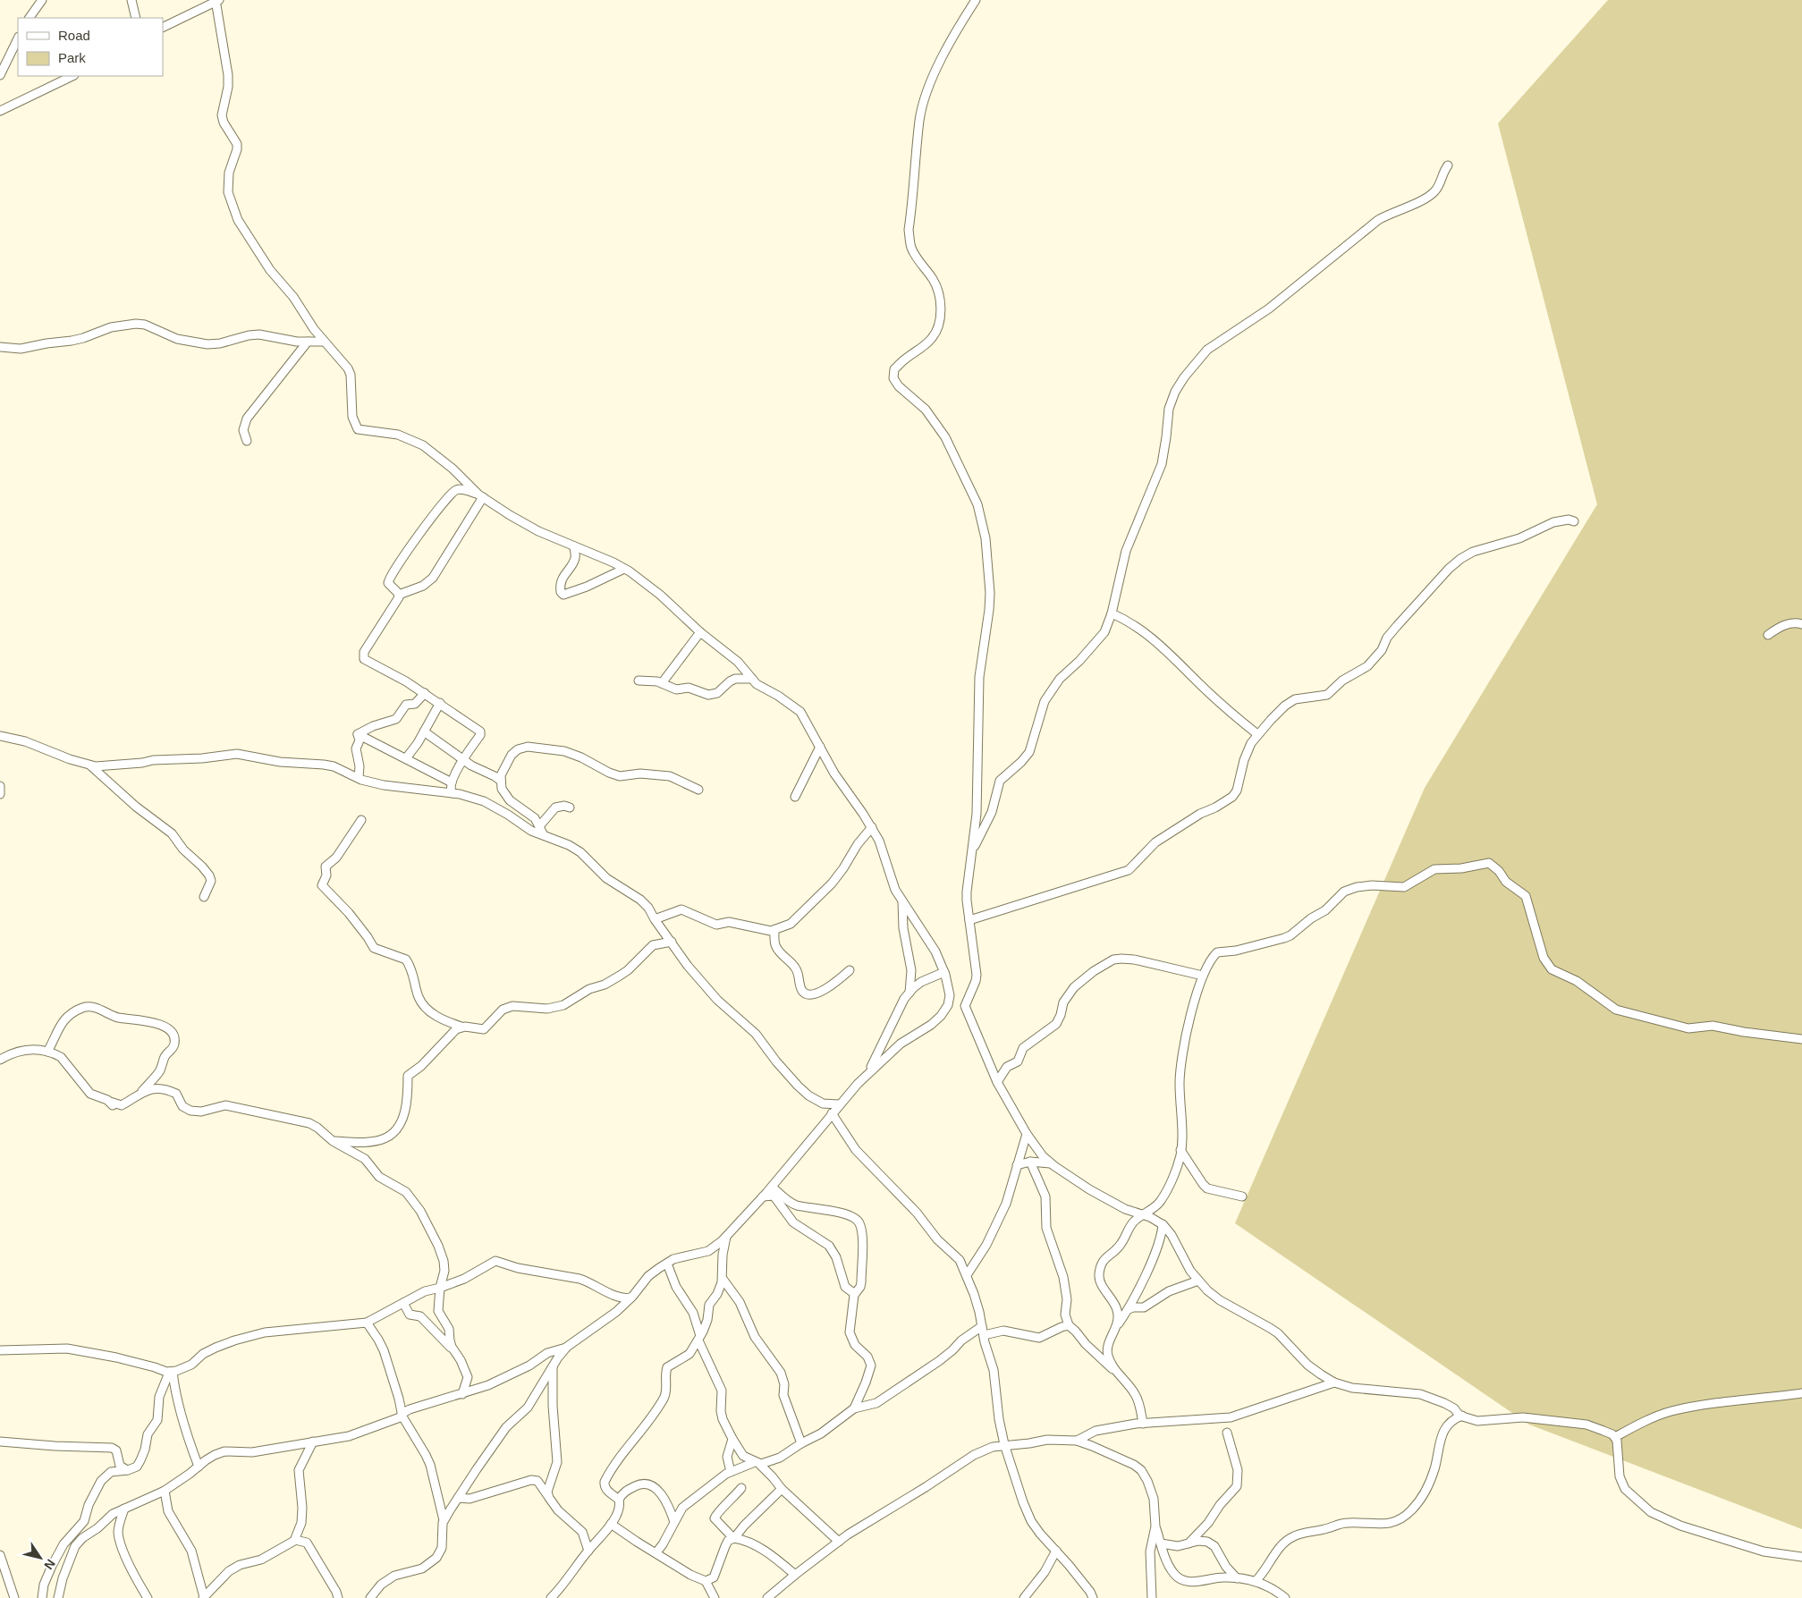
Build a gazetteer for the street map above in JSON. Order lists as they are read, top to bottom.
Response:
{
  "legend": ["Road", "Park"],
  "north": "bottom right"
}
